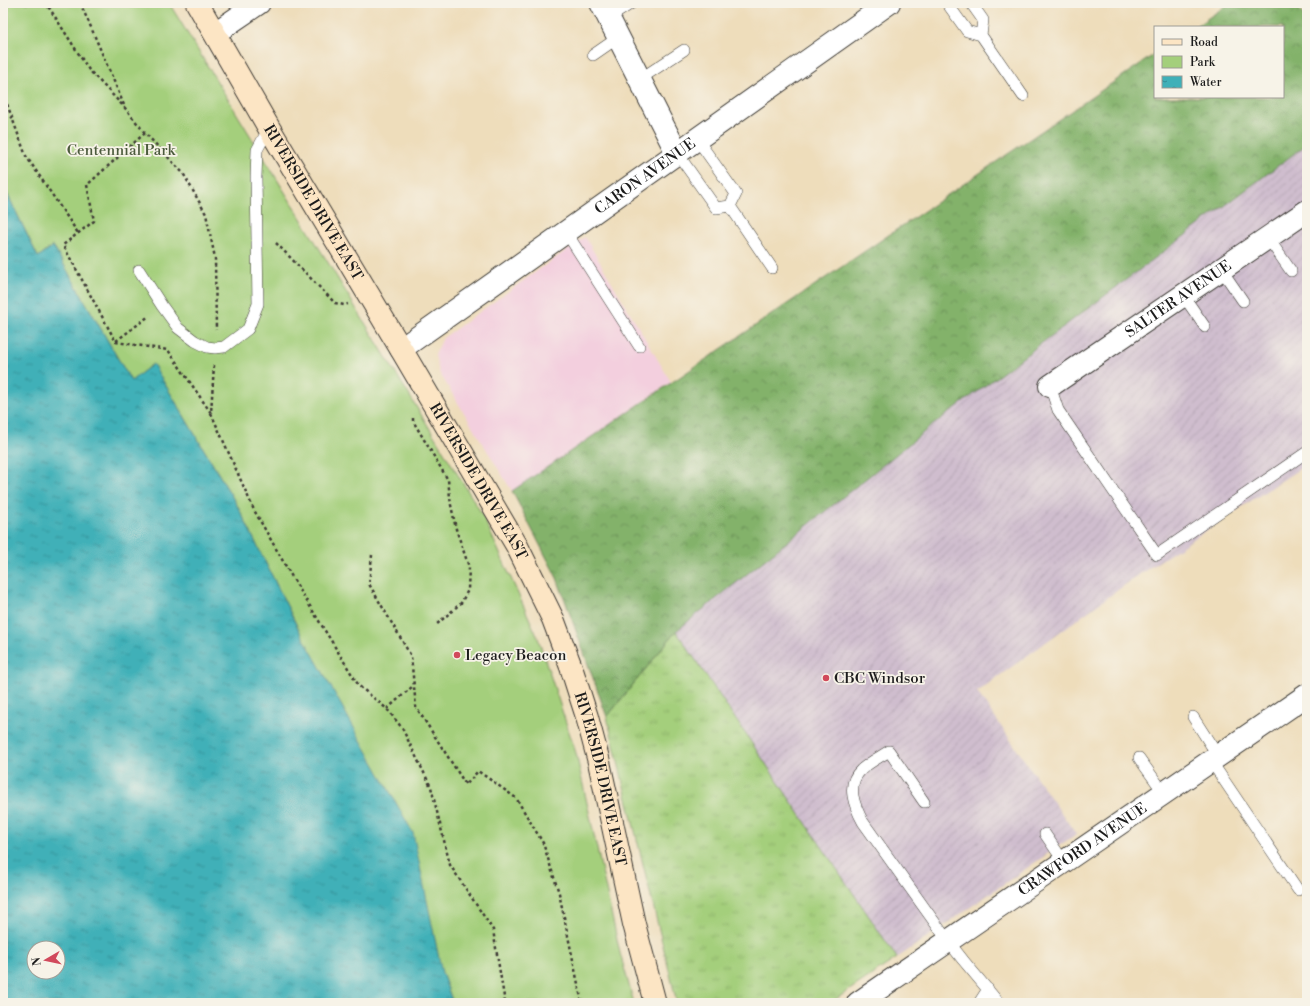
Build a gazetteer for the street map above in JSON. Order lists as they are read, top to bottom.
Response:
{
  "streets": {
    "main road": ["RIVERSIDE DRIVE EAST"],
    "street": ["CARON AVENUE", "SALTER AVENUE", "CRAWFORD AVENUE"]
  },
  "crossings": [
    ["CARON AVENUE", "RIVERSIDE DRIVE EAST"]
  ],
  "parks": ["Centennial Park"],
  "places": ["Legacy Beacon", "CBC Windsor"],
  "legend": ["Road", "Park", "Water"],
  "north": "left"
}
